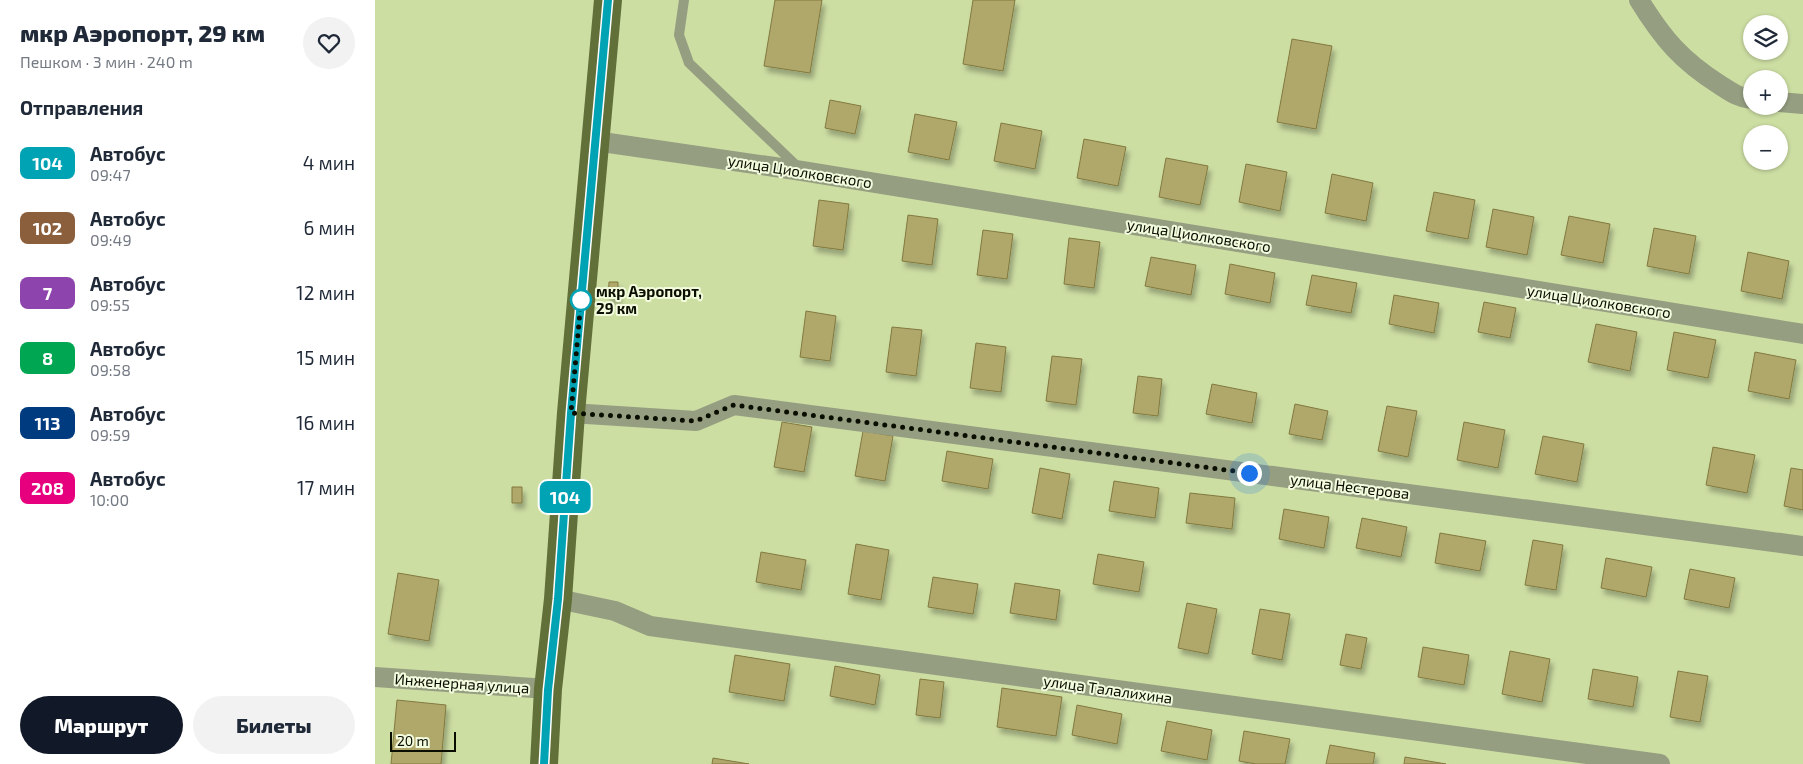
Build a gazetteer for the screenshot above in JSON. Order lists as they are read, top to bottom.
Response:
{
  "streets": {
    "street": [
      "улица Циолковского",
      "улица Нестерова",
      "Инженерная улица",
      "улица Талалихина"
    ]
  },
  "places": ["мкр Аэропорт, 29 км"],
  "lines": ["bus line 104"],
  "scale_bar": "20 m",
  "page": {
    "heading": [
      ["мкр Аэропорт, 29 км", "Пешком · 3 мин · 240 m"],
      "Отправления"
    ],
    "on_map": "104",
    "map_buttons": ["+", "−"],
    "list": [
      {
        "mark": "104",
        "name": "Автобус",
        "note": "09:47",
        "value": "4 мин"
      },
      {
        "mark": "102",
        "name": "Автобус",
        "note": "09:49",
        "value": "6 мин"
      },
      {
        "mark": "7",
        "name": "Автобус",
        "note": "09:55",
        "value": "12 мин"
      },
      {
        "mark": "8",
        "name": "Автобус",
        "note": "09:58",
        "value": "15 мин"
      },
      {
        "mark": "113",
        "name": "Автобус",
        "note": "09:59",
        "value": "16 мин"
      },
      {
        "mark": "208",
        "name": "Автобус",
        "note": "10:00",
        "value": "17 мин"
      }
    ],
    "buttons": ["Маршрут", "Билеты"],
    "scale": "20 m"
  }
}
